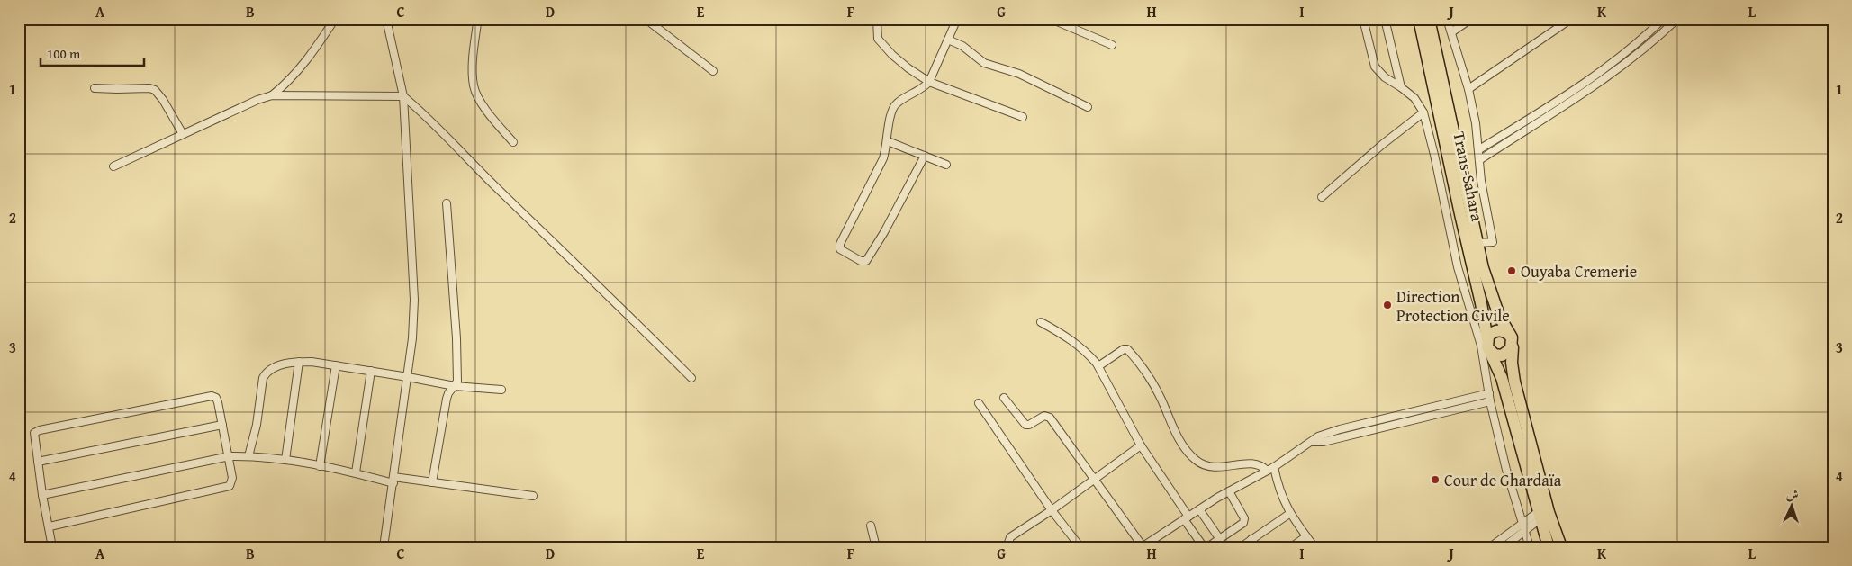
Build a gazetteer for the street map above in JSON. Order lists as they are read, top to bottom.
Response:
{
  "streets": {
    "highway": ["Trans-Sahara"]
  },
  "places": ["Ouyaba Cremerie", "Direction Protection Civile", "Cour de Ghardaïa"],
  "scale_bar": "100 m",
  "north": "top",
  "grid": {
    "columns": [
      "A",
      "B",
      "C",
      "D",
      "E",
      "F",
      "G",
      "H",
      "I",
      "J",
      "K",
      "L"
    ],
    "rows": [
      "1",
      "2",
      "3",
      "4"
    ]
  }
}
